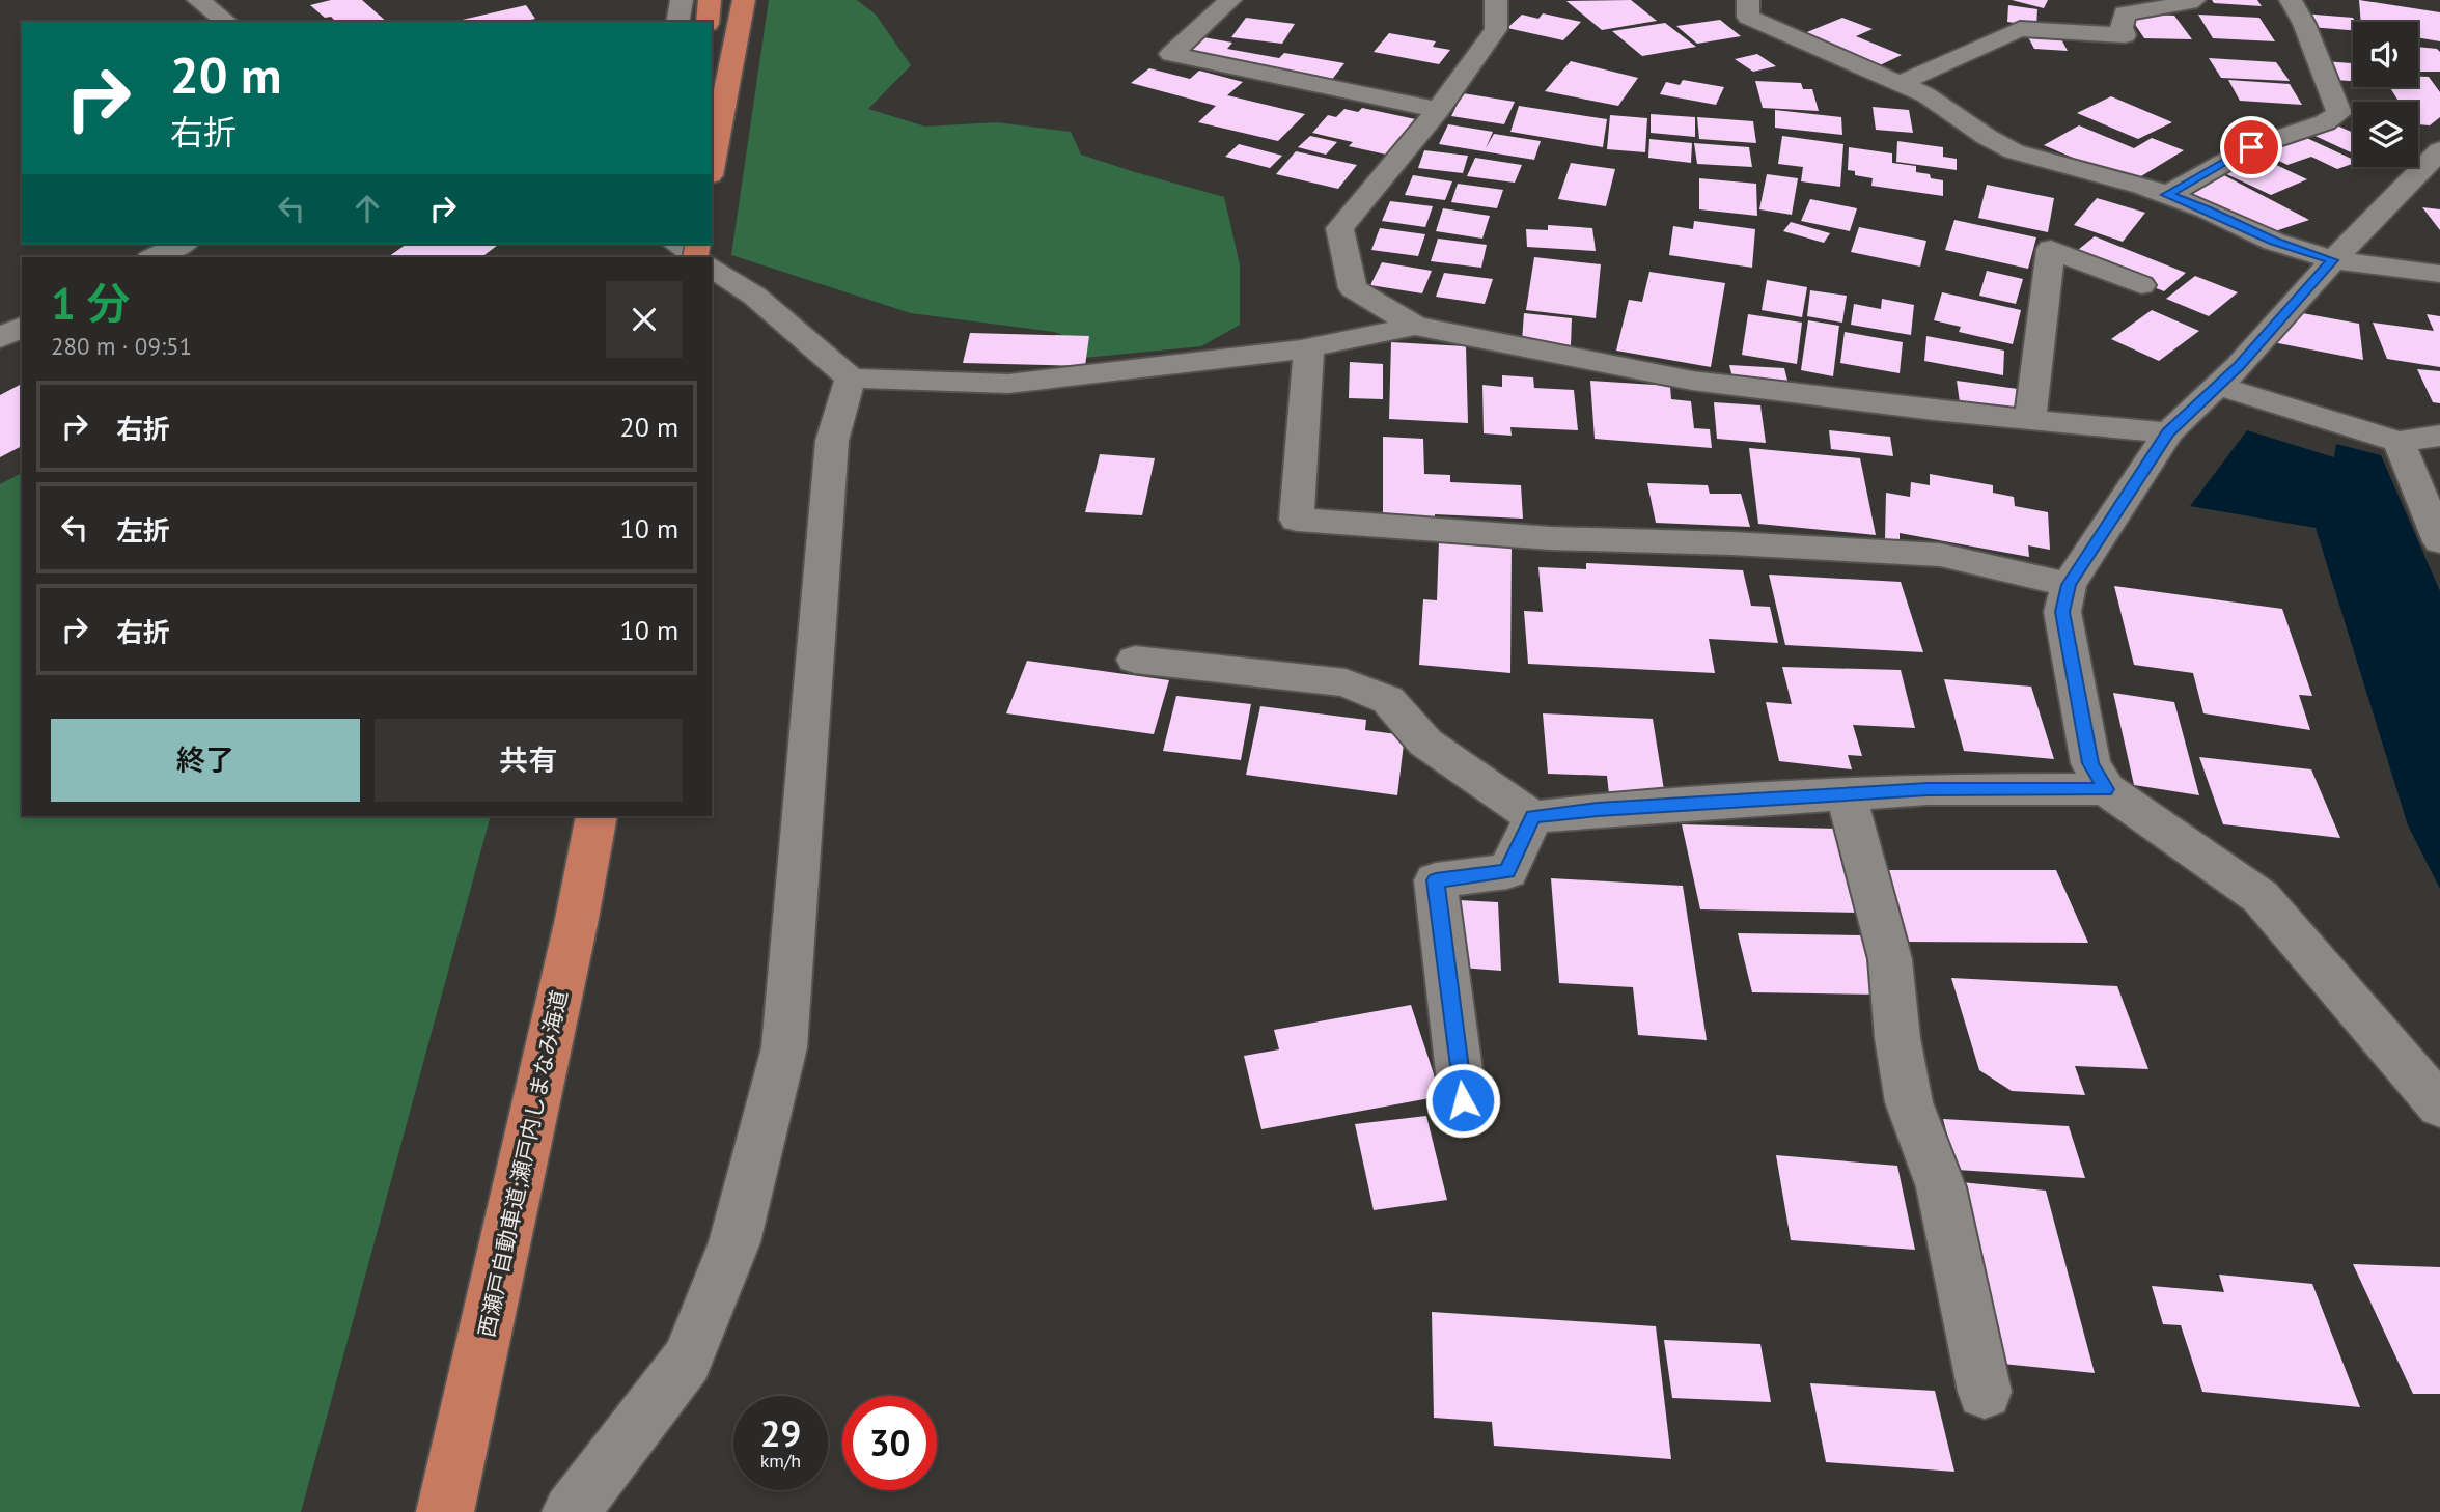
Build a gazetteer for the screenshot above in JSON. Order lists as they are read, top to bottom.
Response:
{
  "streets": {
    "highway": ["西瀬戸自動車道;瀬戸内しまなみ海道"]
  },
  "page": {
    "turn": ["20 m", "右折"],
    "heading": ["1 分", "280 m · 09:51"],
    "list": [
      {
        "name": "右折",
        "value": "20 m"
      },
      {
        "name": "左折",
        "value": "10 m"
      },
      {
        "name": "右折",
        "value": "10 m"
      }
    ],
    "buttons": ["終了", "共有"],
    "speed": "29 km/h",
    "limit": "30"
  }
}
